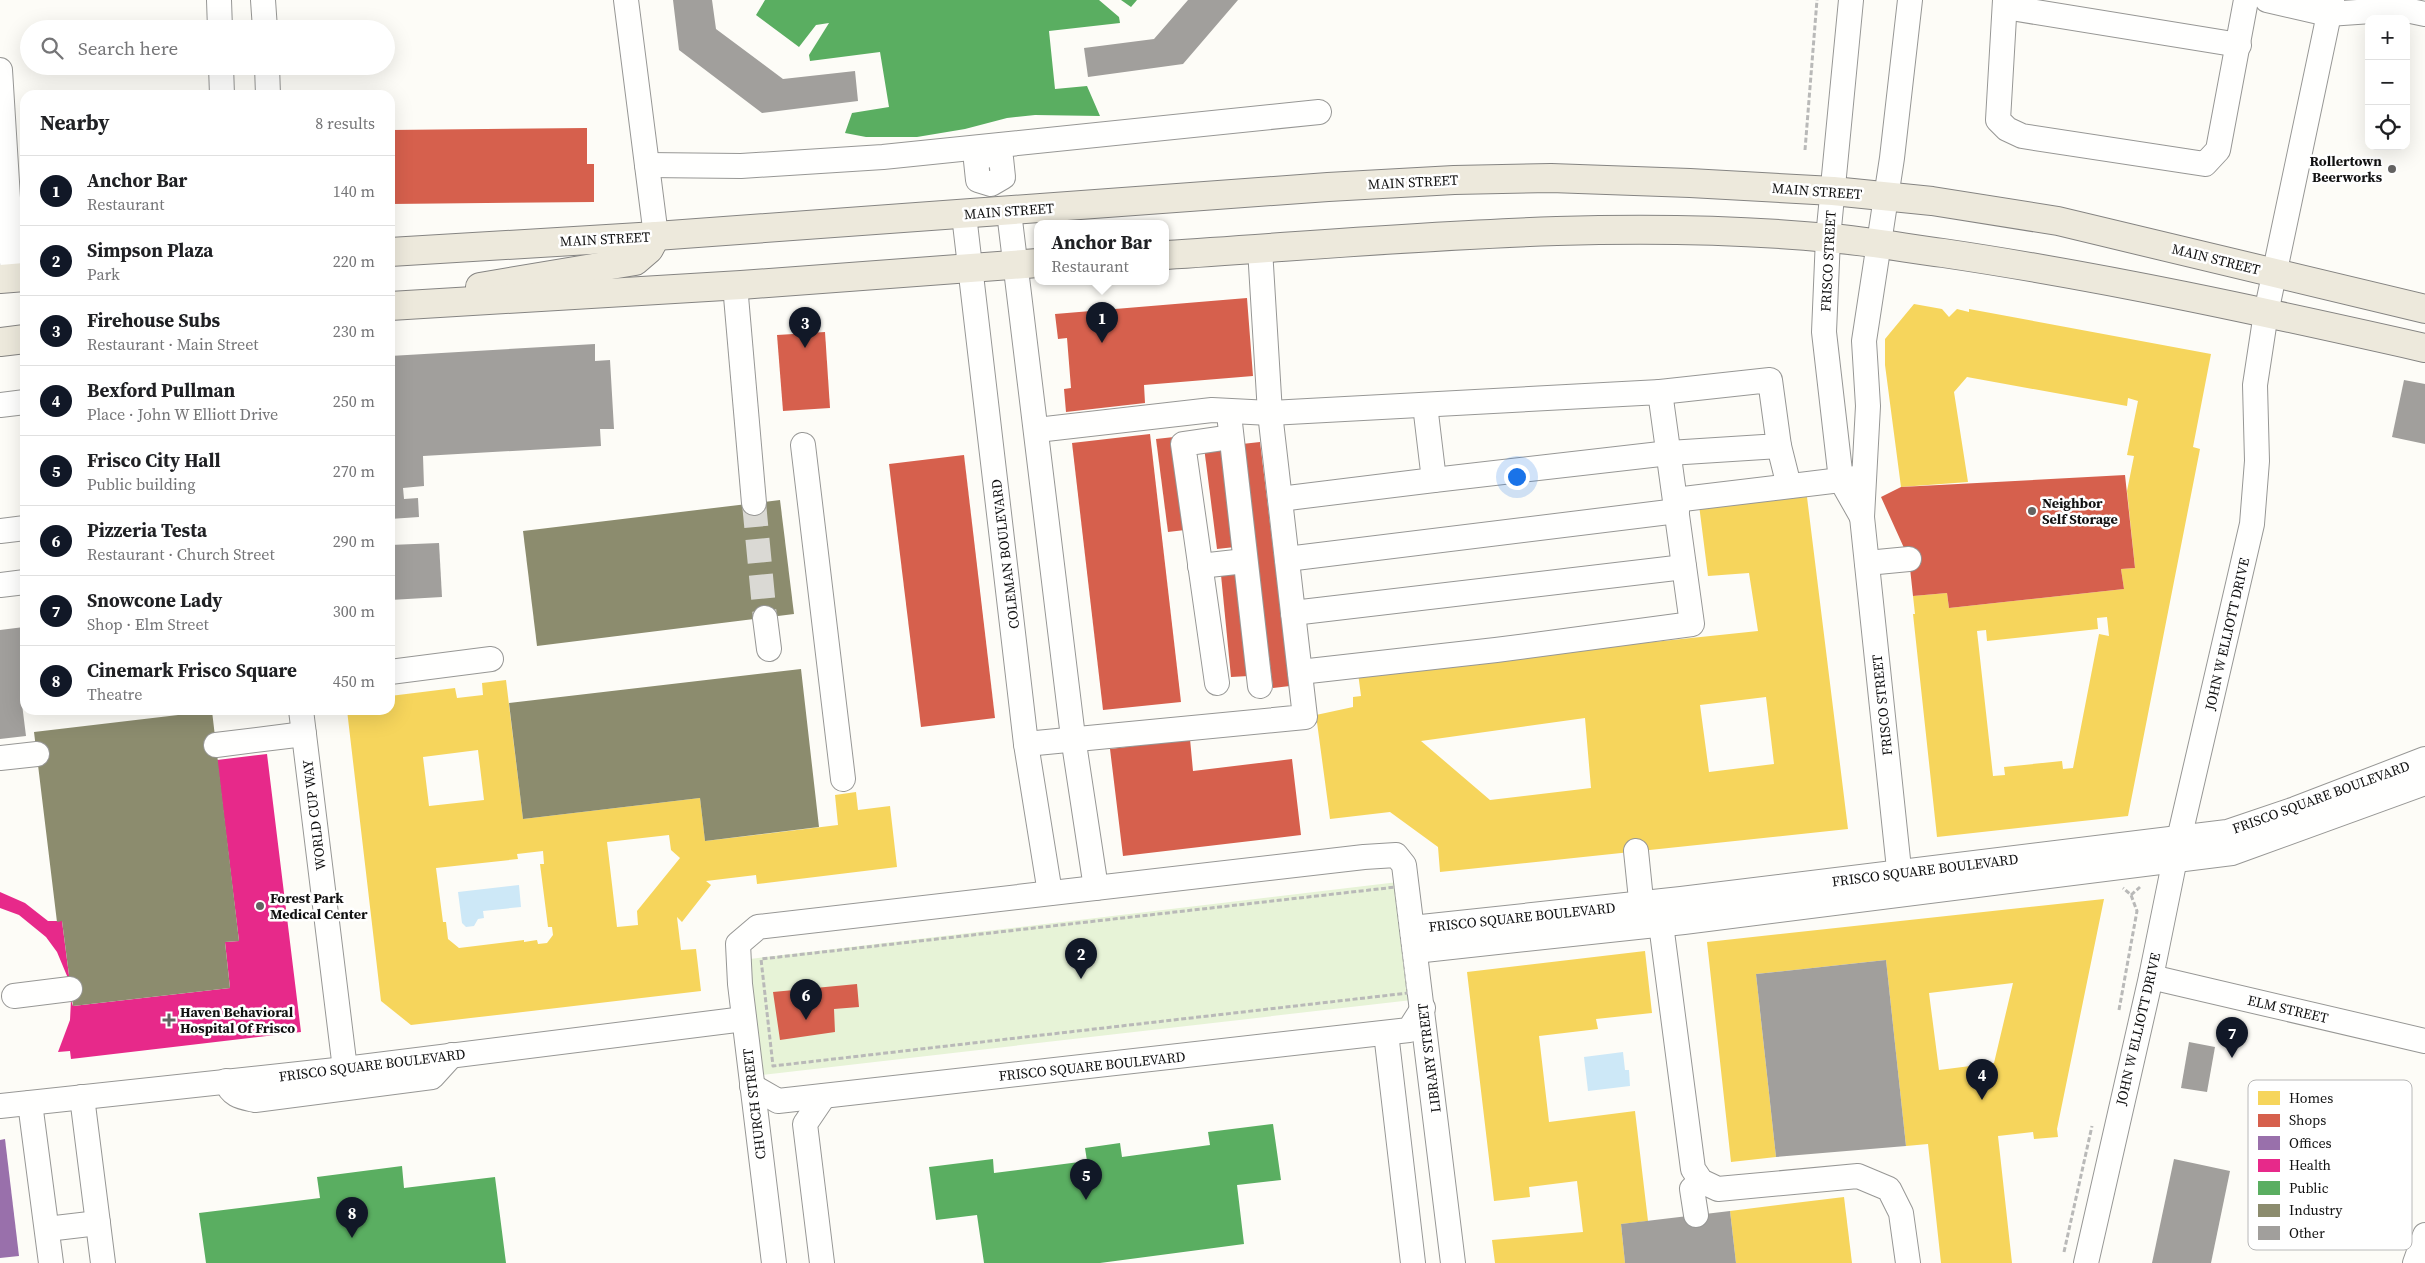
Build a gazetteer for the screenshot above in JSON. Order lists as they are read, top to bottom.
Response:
{
  "streets": {
    "main road": ["MAIN STREET"],
    "street": [
      "FRISCO STREET",
      "COLEMAN BOULEVARD",
      "JOHN W ELLIOTT DRIVE",
      "FRISCO SQUARE BOULEVARD",
      "WORLD CUP WAY",
      "ELM STREET",
      "LIBRARY STREET",
      "CHURCH STREET"
    ]
  },
  "crossings": [
    ["MAIN STREET", "FRISCO STREET"],
    ["MAIN STREET", "COLEMAN BOULEVARD"],
    ["MAIN STREET", "JOHN W ELLIOTT DRIVE"],
    ["FRISCO STREET", "FRISCO SQUARE BOULEVARD"],
    ["COLEMAN BOULEVARD", "CHURCH STREET"],
    ["JOHN W ELLIOTT DRIVE", "FRISCO SQUARE BOULEVARD"],
    ["JOHN W ELLIOTT DRIVE", "ELM STREET"],
    ["FRISCO SQUARE BOULEVARD", "WORLD CUP WAY"],
    ["FRISCO SQUARE BOULEVARD", "LIBRARY STREET"],
    ["FRISCO SQUARE BOULEVARD", "CHURCH STREET"]
  ],
  "places": {
    "other": ["Rollertown Beerworks", "Neighbor Self Storage", "Forest Park Medical Center"],
    "health": ["Haven Behavioral Hospital Of Frisco"]
  },
  "legend": [
    "Homes",
    "Shops",
    "Offices",
    "Health",
    "Public",
    "Industry",
    "Other"
  ],
  "page": {
    "map_buttons": ["+", "−"],
    "search": "Search here",
    "heading": ["Nearby", "8 results"],
    "list": [
      {
        "mark": "1",
        "name": "Anchor Bar",
        "note": "Restaurant",
        "value": "140 m"
      },
      {
        "mark": "2",
        "name": "Simpson Plaza",
        "note": "Park",
        "value": "220 m"
      },
      {
        "mark": "3",
        "name": "Firehouse Subs",
        "note": "Restaurant · Main Street",
        "value": "230 m"
      },
      {
        "mark": "4",
        "name": "Bexford Pullman",
        "note": "Place · John W Elliott Drive",
        "value": "250 m"
      },
      {
        "mark": "5",
        "name": "Frisco City Hall",
        "note": "Public building",
        "value": "270 m"
      },
      {
        "mark": "6",
        "name": "Pizzeria Testa",
        "note": "Restaurant · Church Street",
        "value": "290 m"
      },
      {
        "mark": "7",
        "name": "Snowcone Lady",
        "note": "Shop · Elm Street",
        "value": "300 m"
      },
      {
        "mark": "8",
        "name": "Cinemark Frisco Square",
        "note": "Theatre",
        "value": "450 m"
      }
    ],
    "popup": ["Anchor Bar", "Restaurant"],
    "pins": [
      "1",
      "3",
      "2",
      "6",
      "7",
      "4",
      "5",
      "8"
    ]
  }
}
